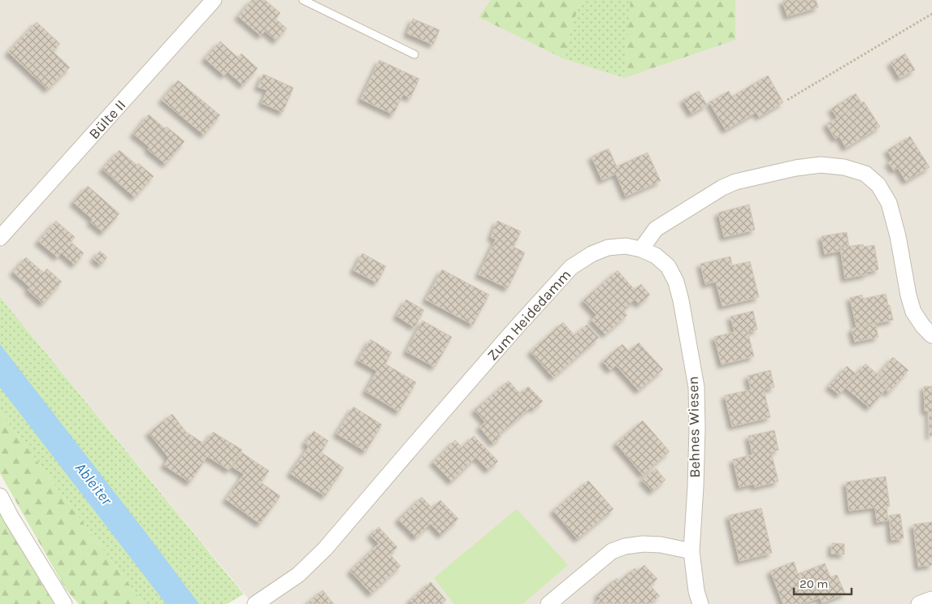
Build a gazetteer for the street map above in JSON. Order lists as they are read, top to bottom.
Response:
{
  "streets": {
    "street": ["Bülte II", "Zum Heidedamm", "Behnes Wiesen"]
  },
  "crossings": [
    ["Zum Heidedamm", "Behnes Wiesen"]
  ],
  "water": ["Ableiter"],
  "scale_bar": "20 m"
}
